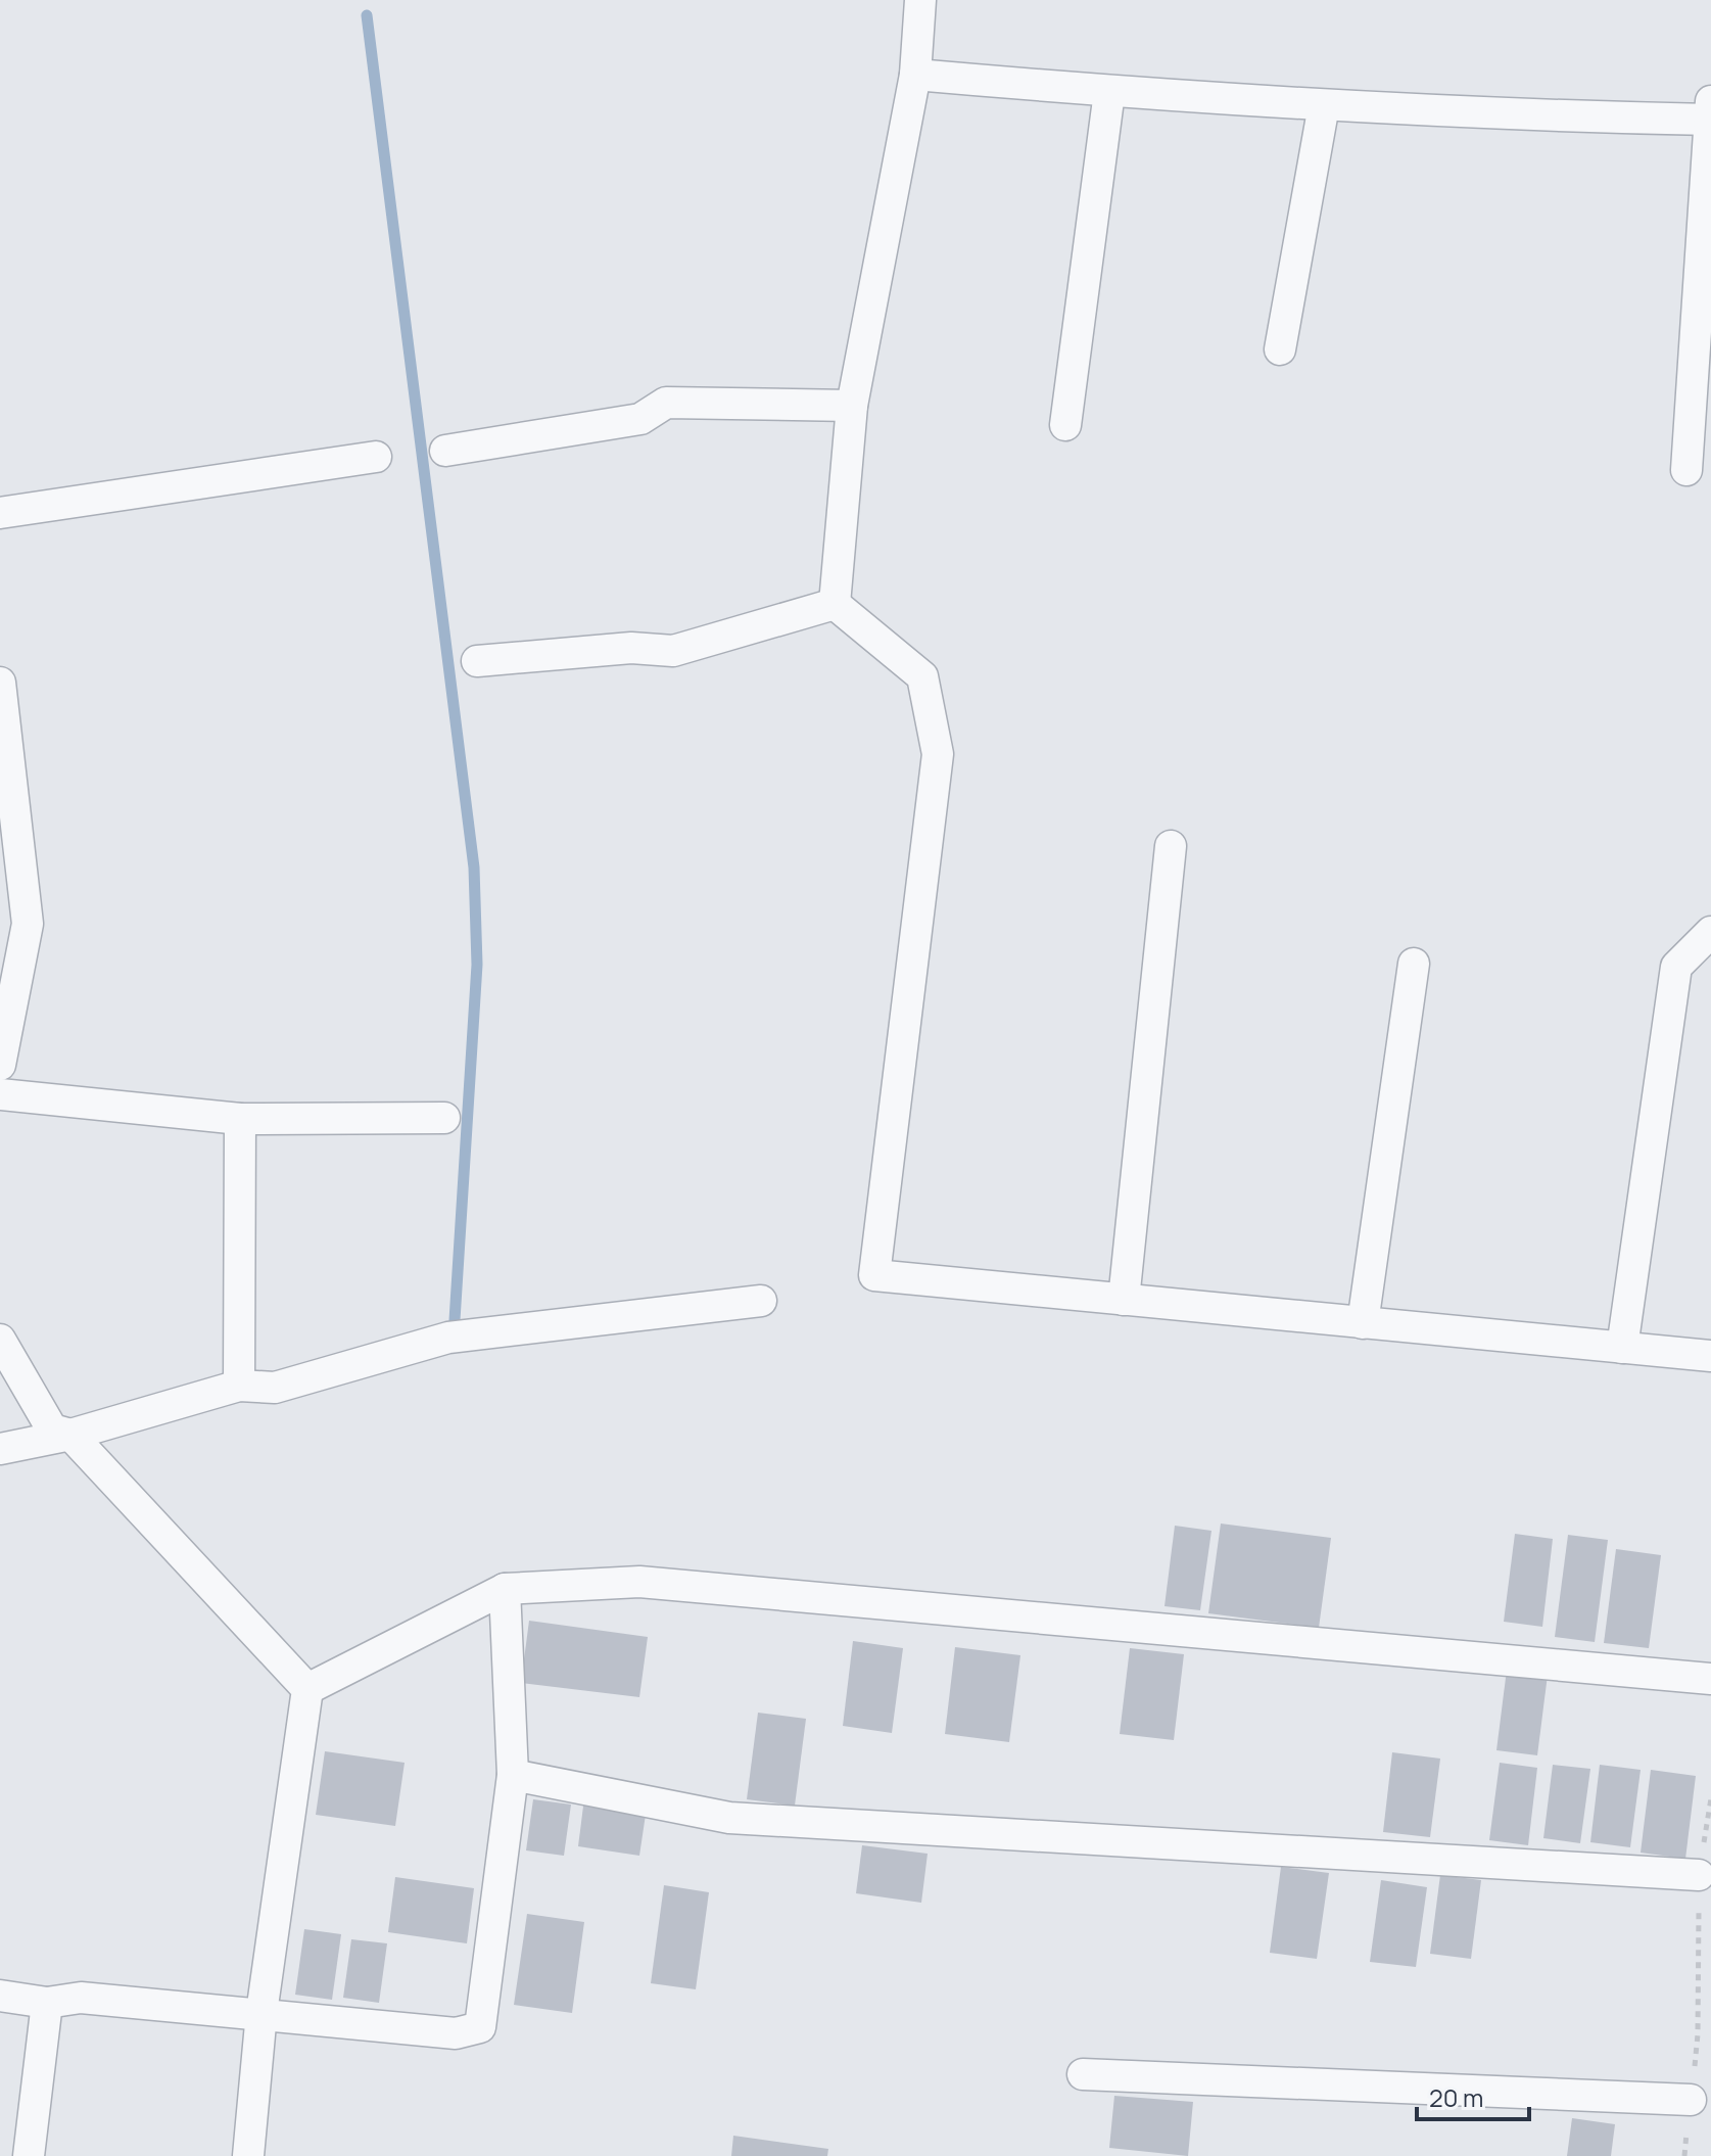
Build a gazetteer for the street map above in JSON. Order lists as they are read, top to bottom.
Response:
{
  "scale_bar": "20 m"
}
